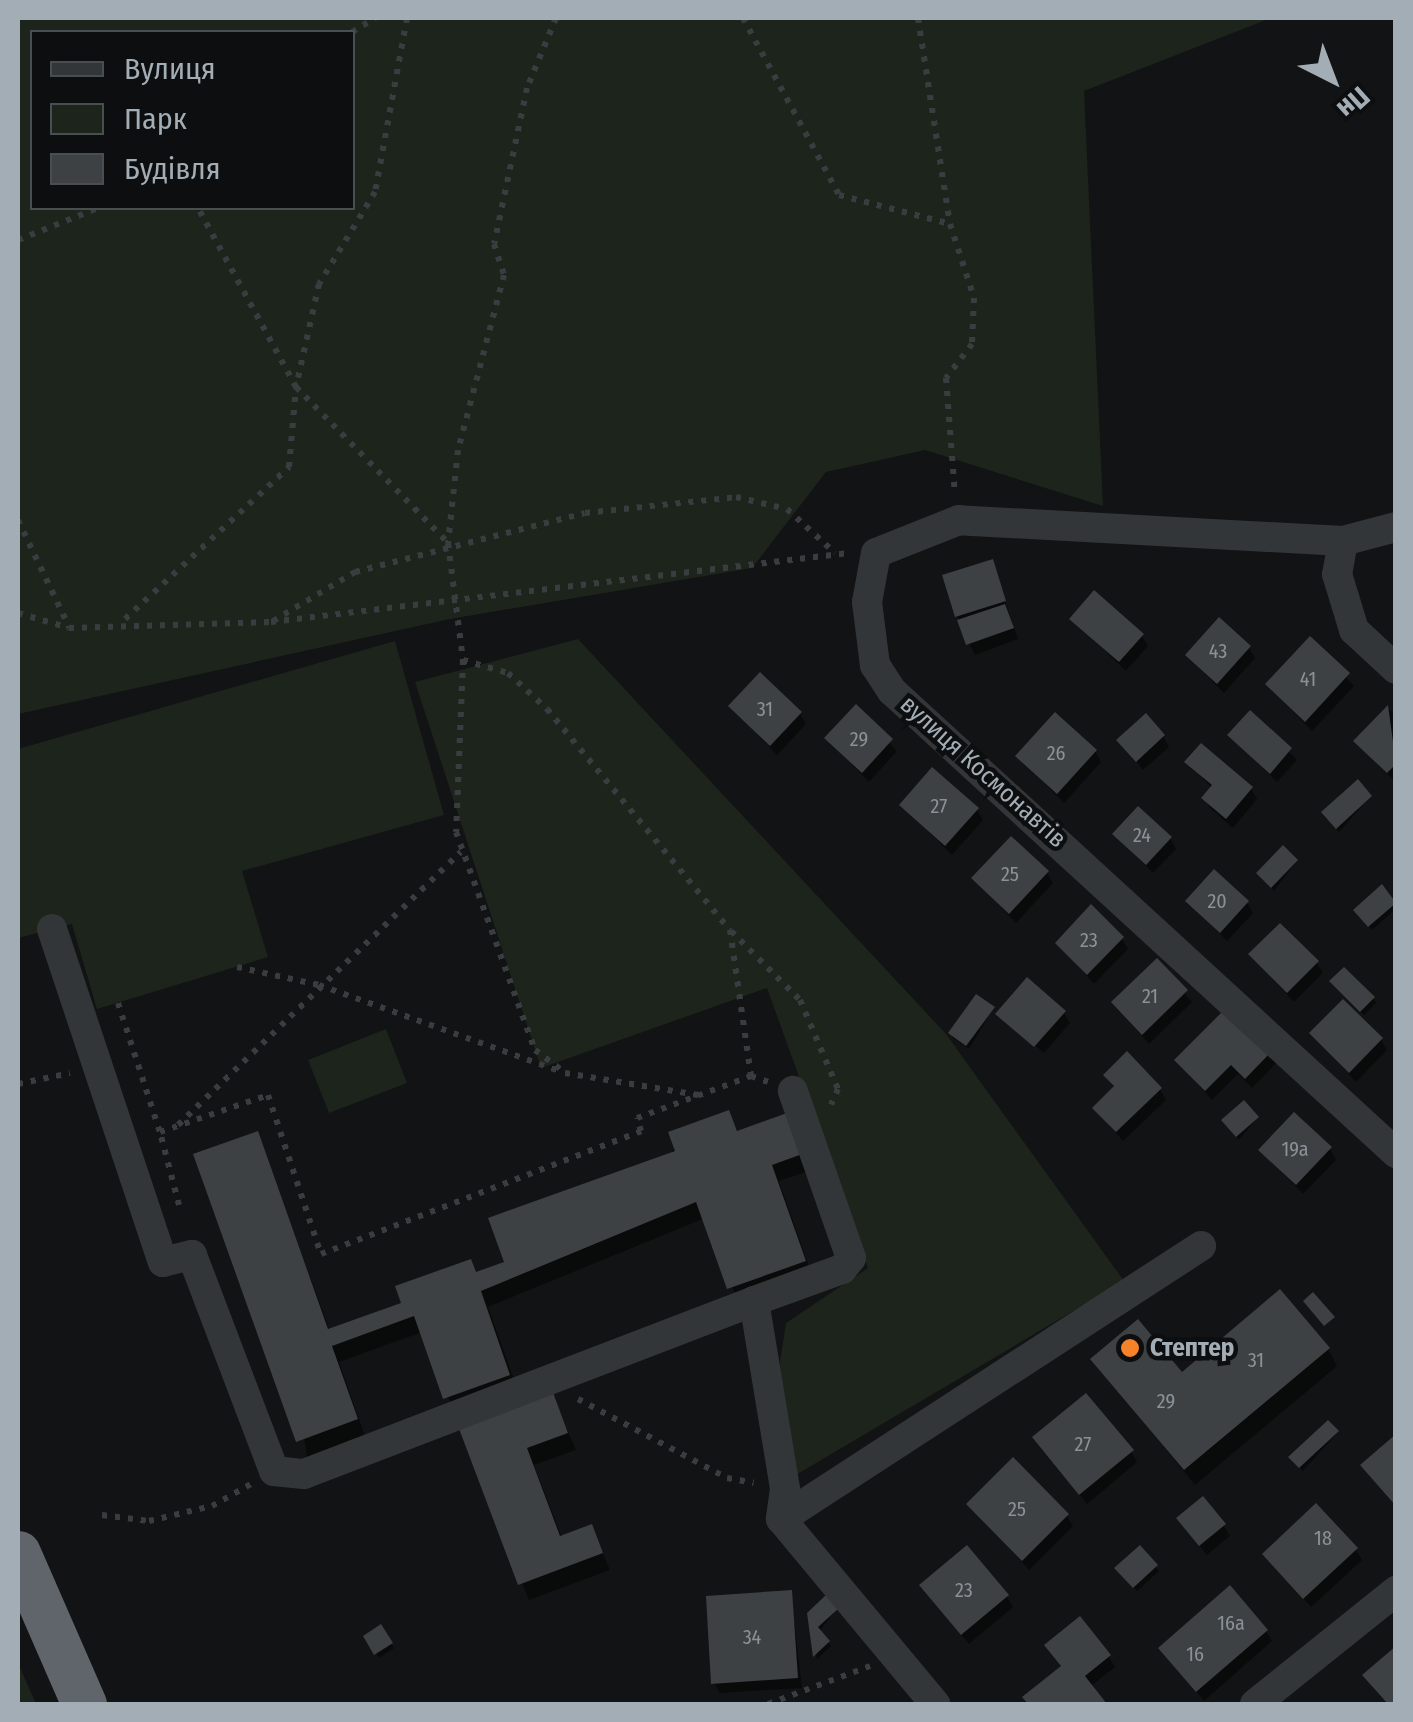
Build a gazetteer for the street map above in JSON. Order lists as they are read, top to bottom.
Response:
{
  "streets": {
    "street": ["вулиця Космонавтів"]
  },
  "places": ["Стептер"],
  "house_numbers": [
    "43",
    "41",
    "31",
    "29",
    "26",
    "27",
    "24",
    "25",
    "20",
    "23",
    "21",
    "19а",
    "31",
    "29",
    "27",
    "25",
    "18",
    "23",
    "16а",
    "34",
    "16"
  ],
  "legend": ["Вулиця", "Парк", "Будівля"],
  "north": "bottom right"
}
